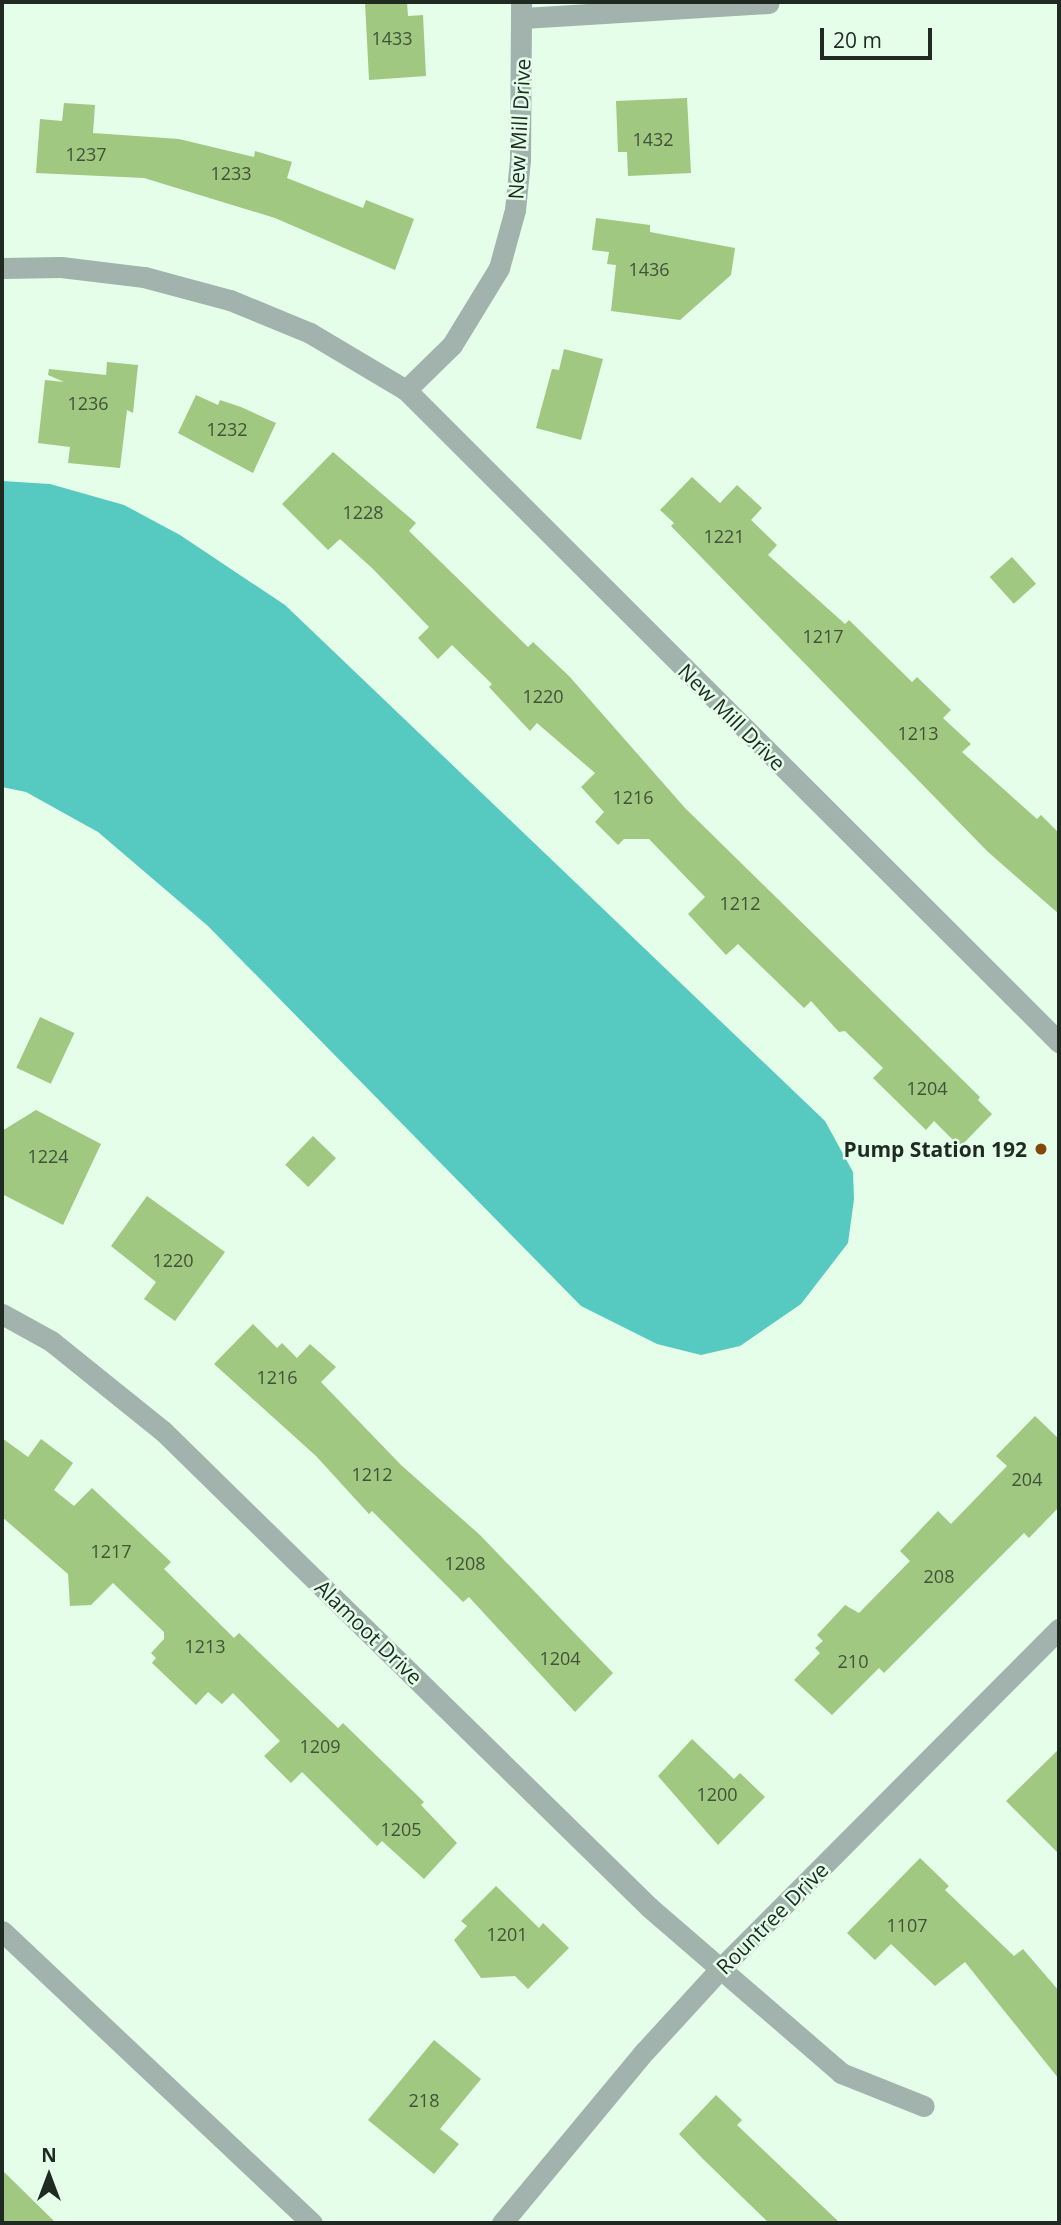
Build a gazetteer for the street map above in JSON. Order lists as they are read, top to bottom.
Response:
{
  "streets": {
    "street": ["New Mill Drive", "Alamoot Drive", "Rountree Drive"]
  },
  "crossings": [
    ["Alamoot Drive", "Rountree Drive"]
  ],
  "places": ["Pump Station 192"],
  "house_numbers": [
    "1433",
    "1432",
    "1237",
    "1233",
    "1436",
    "1236",
    "1232",
    "1228",
    "1221",
    "1217",
    "1220",
    "1213",
    "1216",
    "1212",
    "1204",
    "1224",
    "1220",
    "1216",
    "1212",
    "204",
    "1217",
    "1208",
    "208",
    "1213",
    "1204",
    "210",
    "1209",
    "1200",
    "1205",
    "1107",
    "1201",
    "218"
  ],
  "scale_bar": "20 m",
  "north": "top"
}
